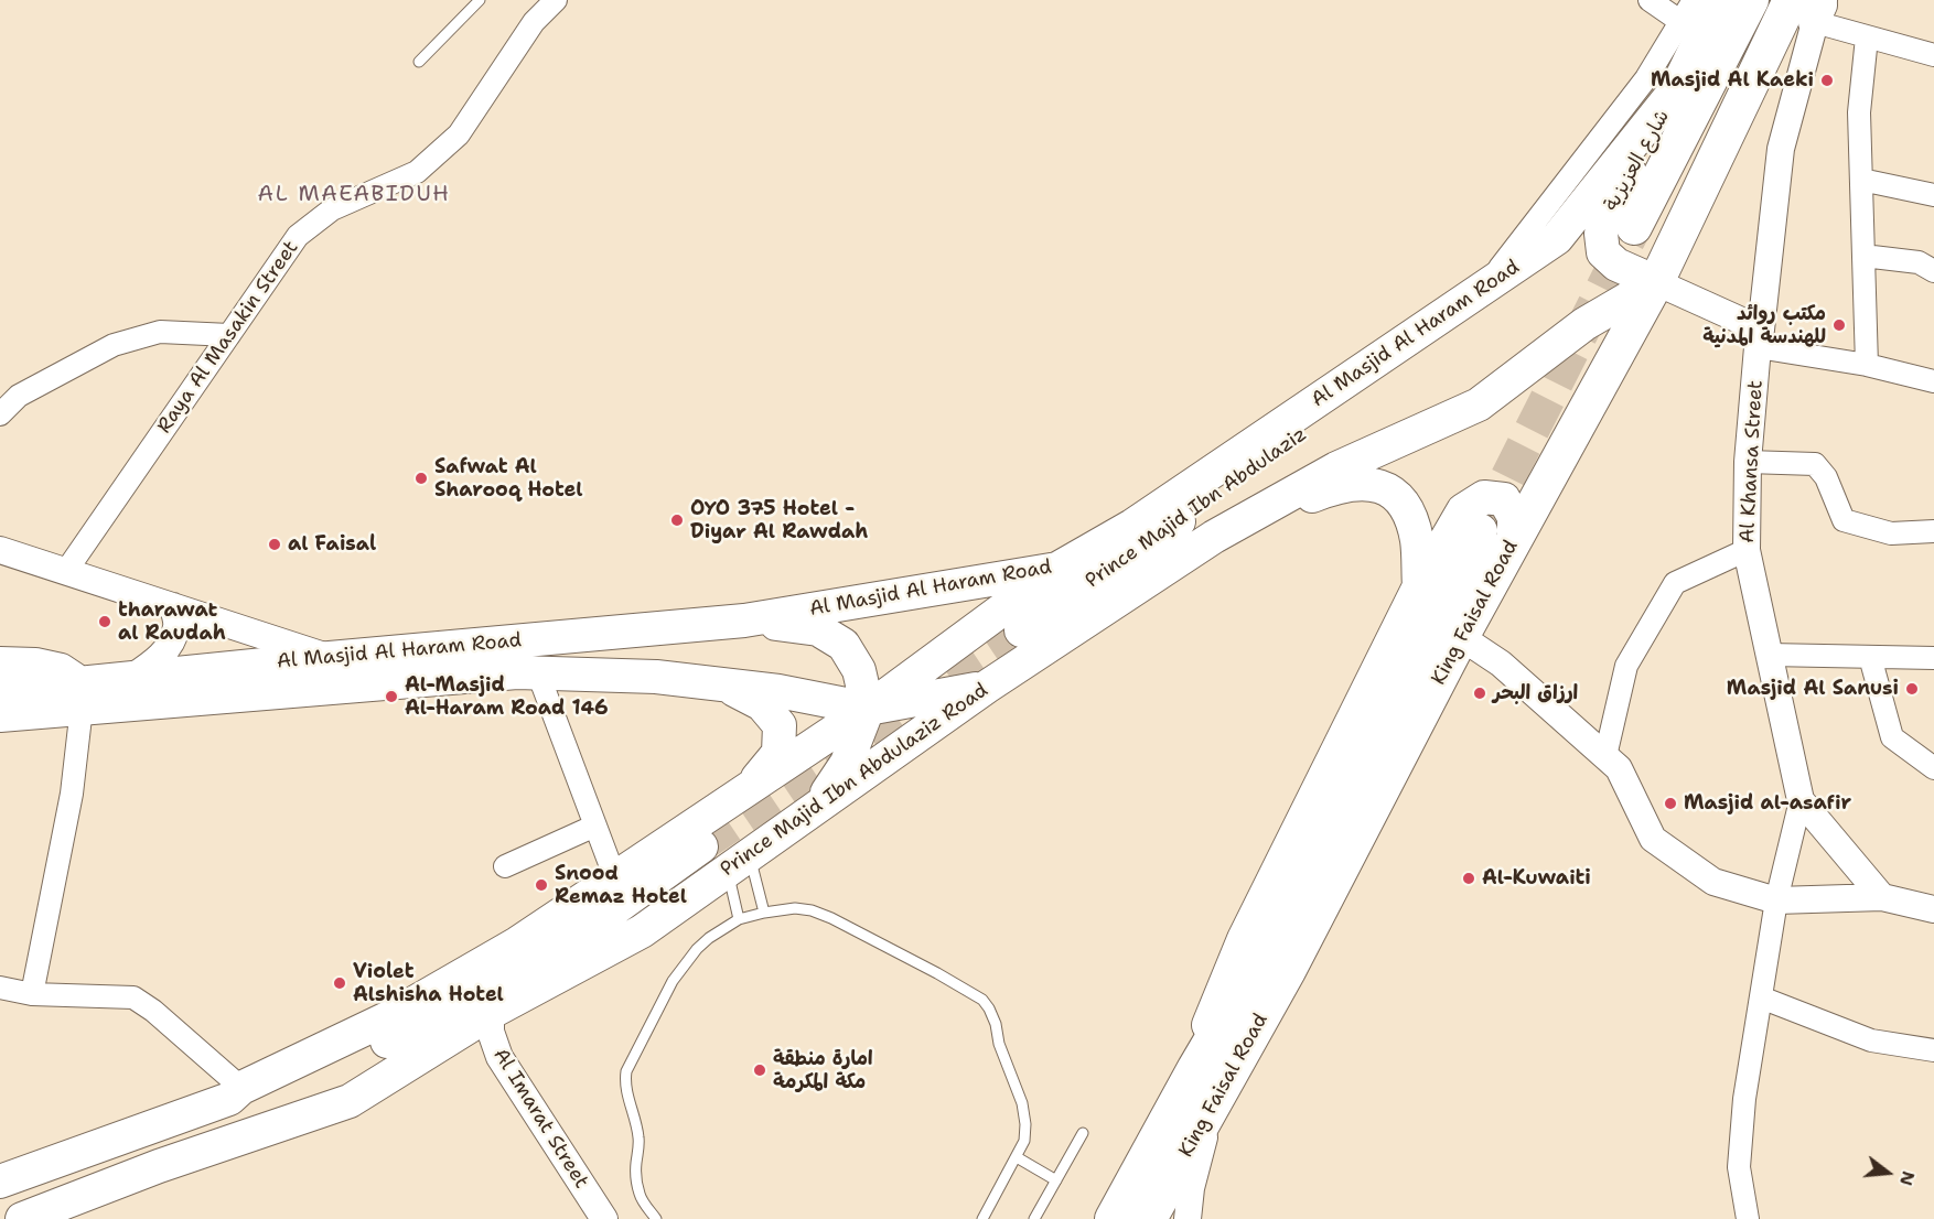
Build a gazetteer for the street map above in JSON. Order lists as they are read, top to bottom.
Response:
{
  "streets": {
    "highway": ["King Faisal Road"],
    "main road": [
      "شارع العزيزية",
      "Al Masjid Al Haram Road",
      "Prince Majid Ibn Abdulaziz",
      "Prince Majid Ibn Abdulaziz Road"
    ],
    "street": ["Raya Al Masakin Street", "Al Khansa Street", "Al Imarat Street"]
  },
  "crossings": [
    ["شارع العزيزية", "Al Masjid Al Haram Road"],
    ["شارع العزيزية", "King Faisal Road"],
    ["شارع العزيزية", "Prince Majid Ibn Abdulaziz Road"],
    ["Al Masjid Al Haram Road", "Prince Majid Ibn Abdulaziz"],
    ["Al Masjid Al Haram Road", "Prince Majid Ibn Abdulaziz Road"],
    ["Al Khansa Street", "King Faisal Road"],
    ["King Faisal Road", "Prince Majid Ibn Abdulaziz Road"],
    ["Prince Majid Ibn Abdulaziz Road", "Al Imarat Street"]
  ],
  "districts": ["AL MAEABIDUH"],
  "places": [
    "Masjid Al Kaeki",
    "مكتب روائد للهندسة المدنية",
    "Safwat Al Sharooq Hotel",
    "OYO 375 Hotel - Diyar Al Rawdah",
    "al Faisal",
    "tharawat al Raudah",
    "Masjid Al Sanusi",
    "ارزاق البحر",
    "Al-Masjid Al-Haram Road 146",
    "Masjid al-asafir",
    "Al-Kuwaiti",
    "Snood Remaz Hotel",
    "Violet Alshisha Hotel",
    "امارة منطقة مكة المكرمة"
  ],
  "north": "right"
}
